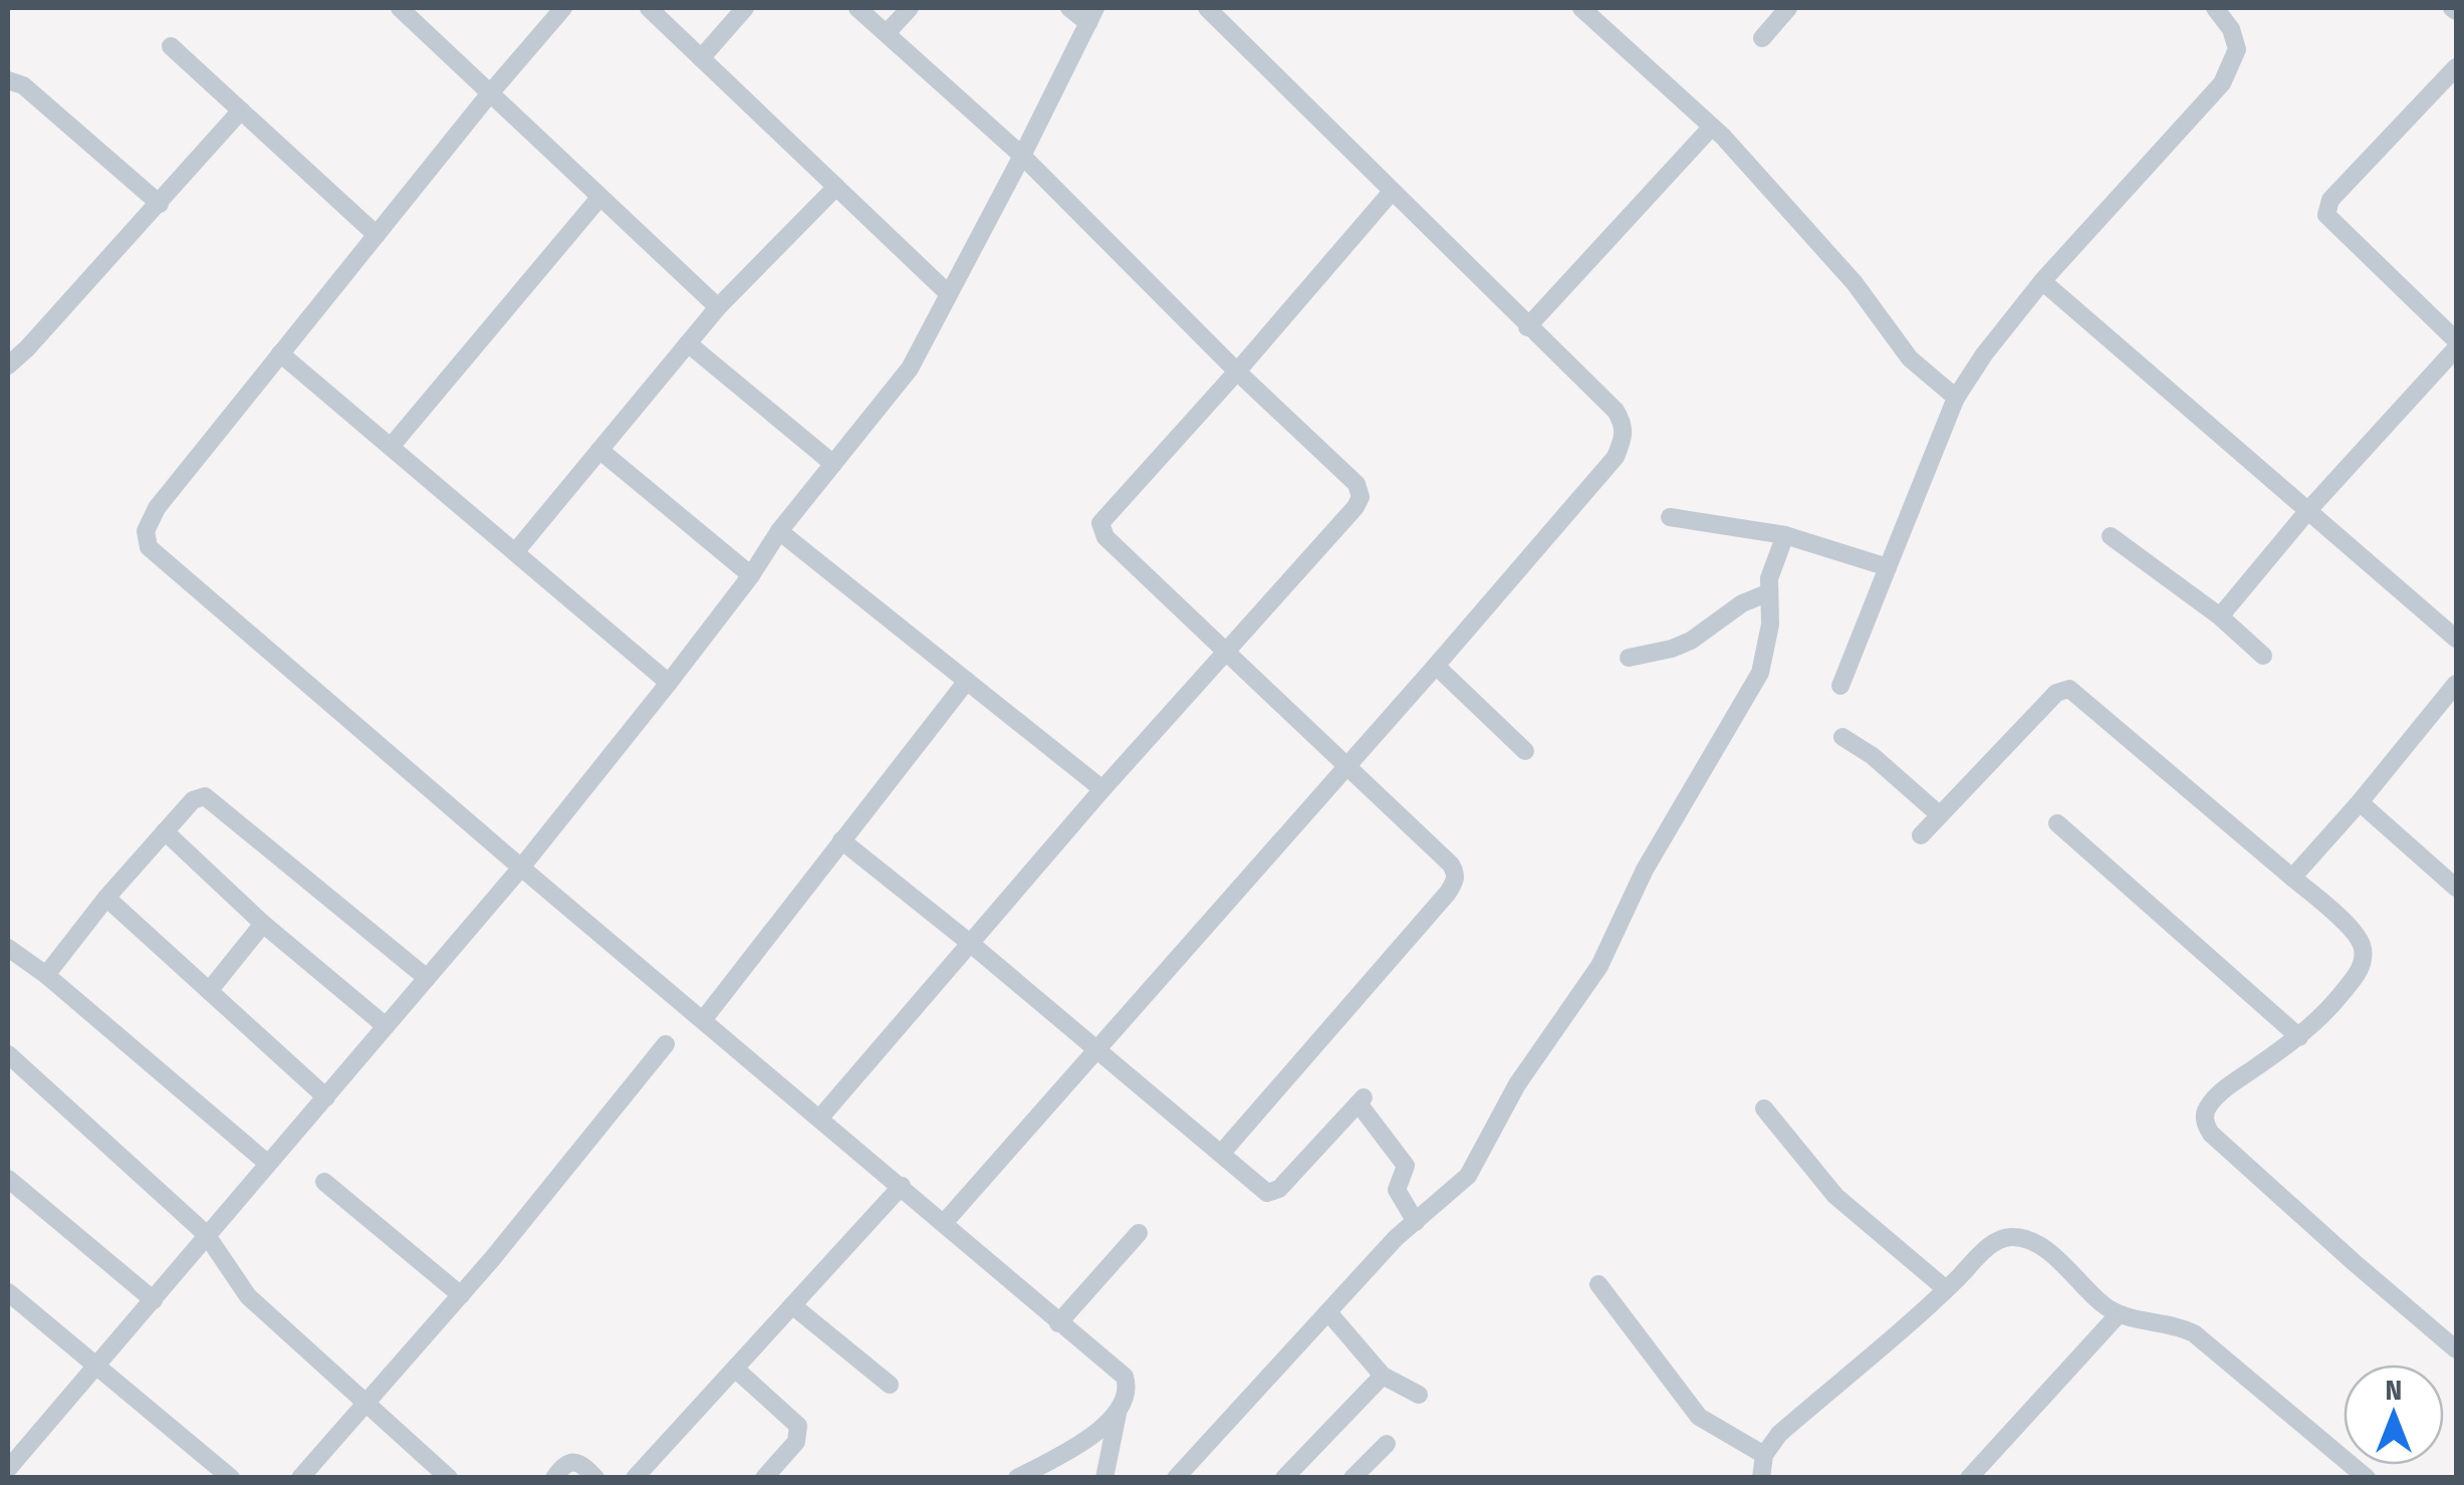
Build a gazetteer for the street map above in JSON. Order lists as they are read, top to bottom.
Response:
{
  "north": "top"
}
